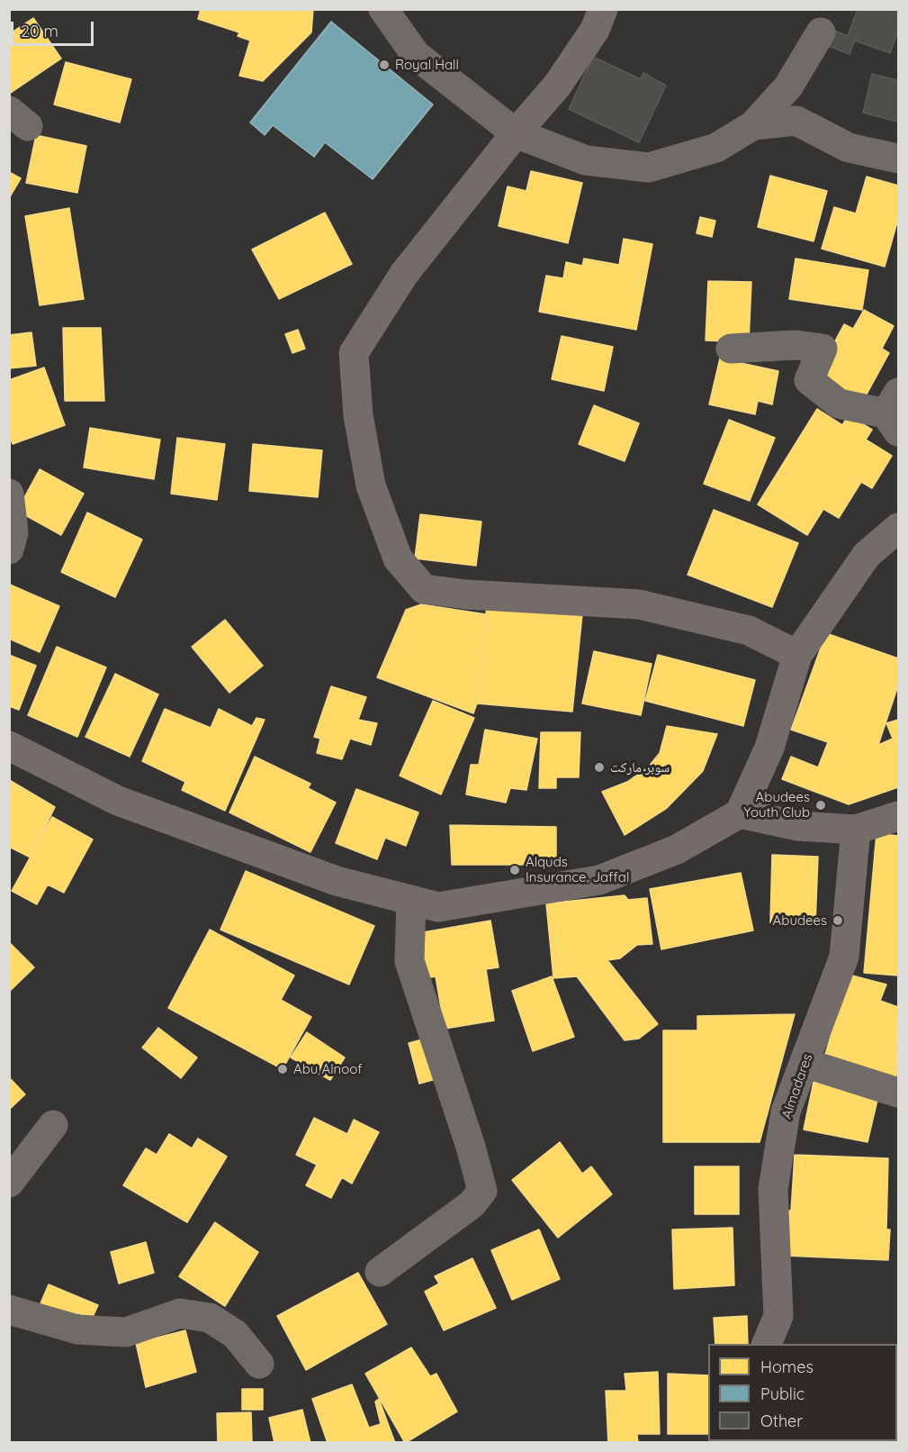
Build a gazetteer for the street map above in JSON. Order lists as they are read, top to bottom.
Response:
{
  "streets": {
    "street": ["Almadares"]
  },
  "places": [
    "Royal Hall",
    "سوبر ماركت",
    "Abudees Youth Club",
    "Alquds Insurance. Jaffal",
    "Abudees",
    "Abu Alnoof"
  ],
  "legend": ["Homes", "Public", "Other"],
  "scale_bar": "20 m"
}
